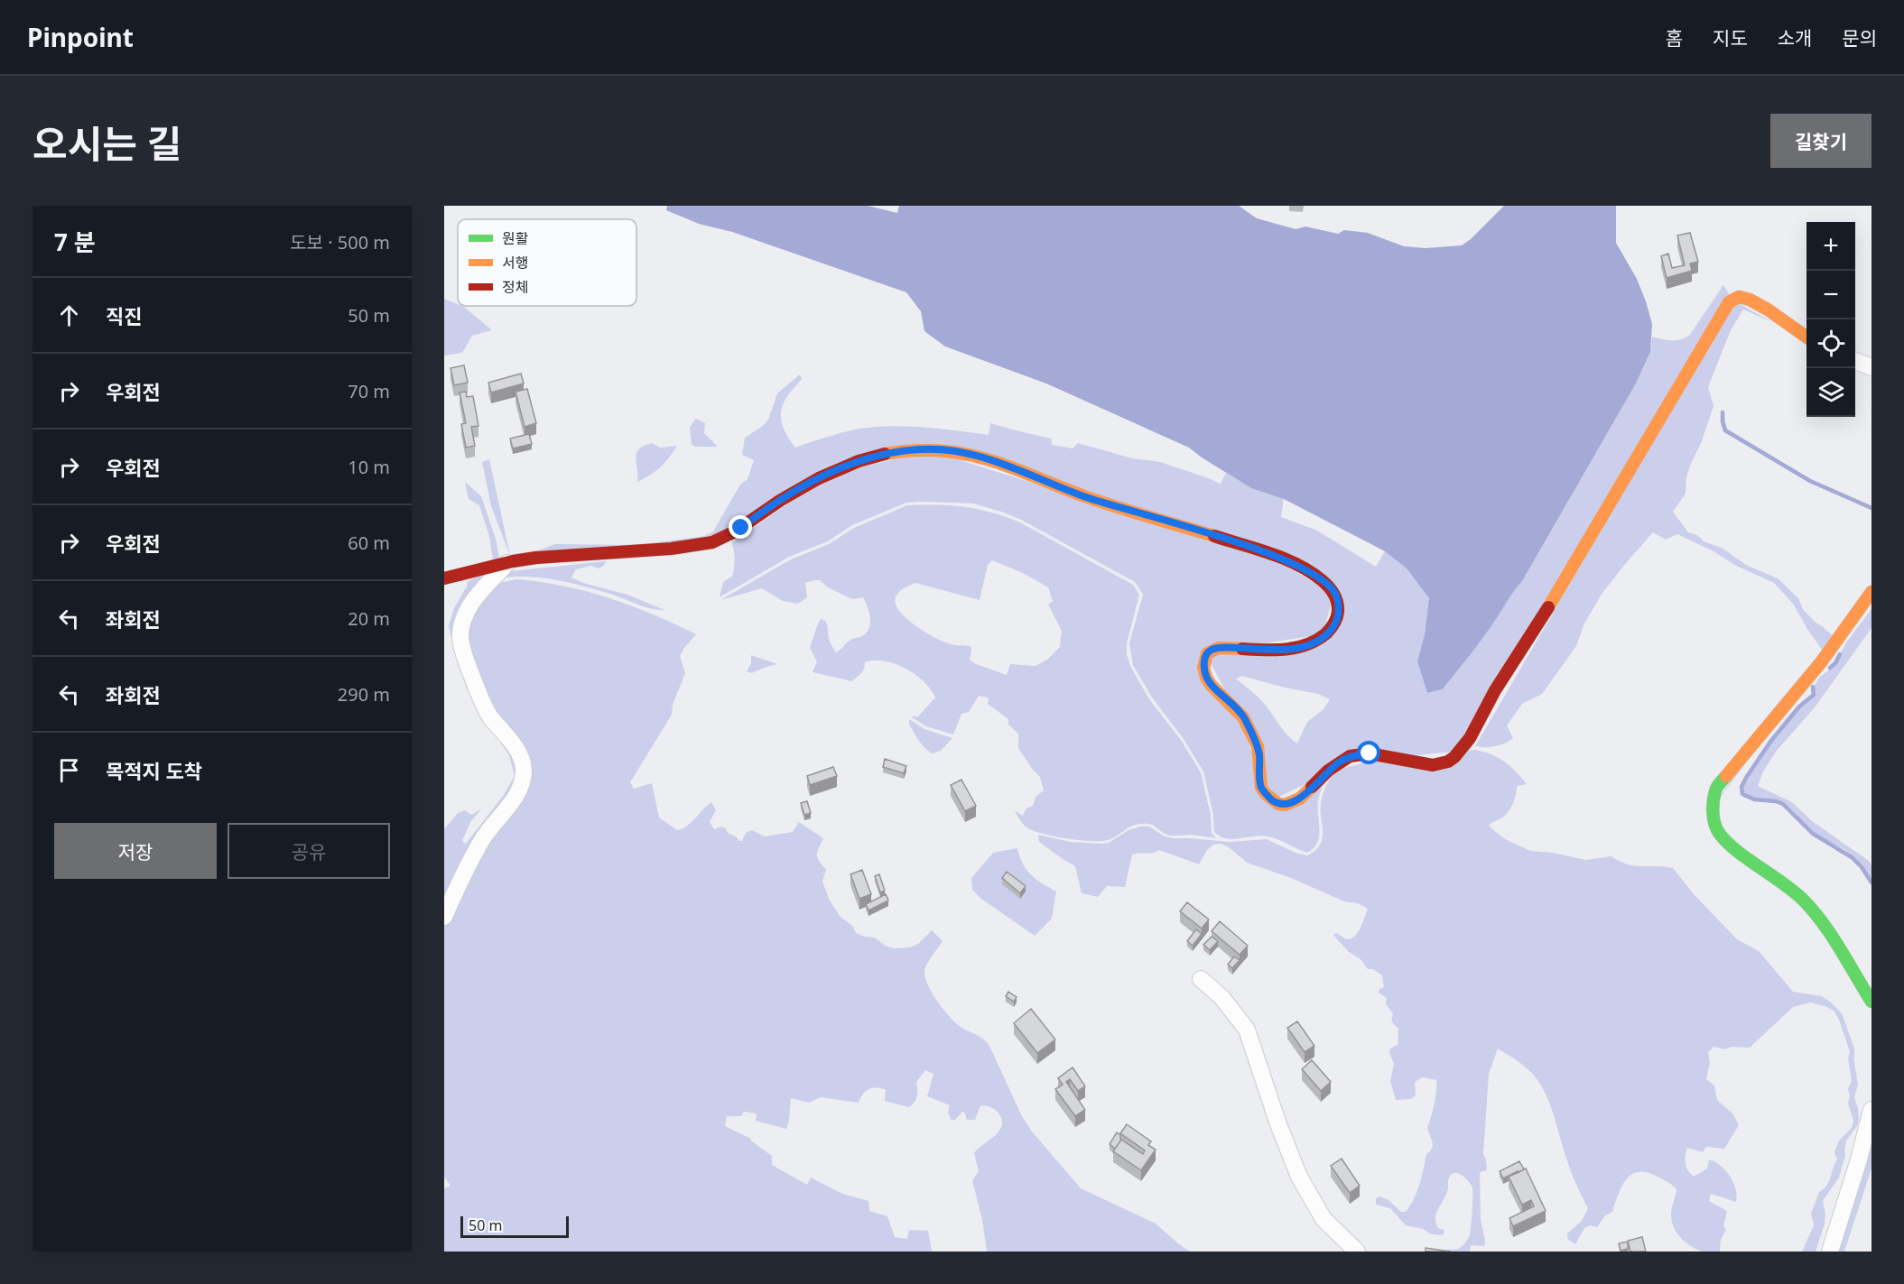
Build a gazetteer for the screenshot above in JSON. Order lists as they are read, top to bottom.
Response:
{
  "legend": ["원활", "서행", "정체"],
  "scale_bar": "50 m",
  "page": {
    "header": "Pinpoint",
    "nav": [
      "홈",
      "지도",
      "소개",
      "문의"
    ],
    "title": "오시는 길",
    "buttons": [
      "길찾기",
      ["저장", "공유"]
    ],
    "heading": ["7 분", "도보 · 500 m"],
    "map_buttons": ["+", "−"],
    "list": [
      ["직진", "50 m"],
      ["우회전", "70 m"],
      ["우회전", "10 m"],
      ["우회전", "60 m"],
      ["좌회전", "20 m"],
      ["좌회전", "290 m"],
      "목적지 도착"
    ],
    "scale": "50 m"
  }
}
